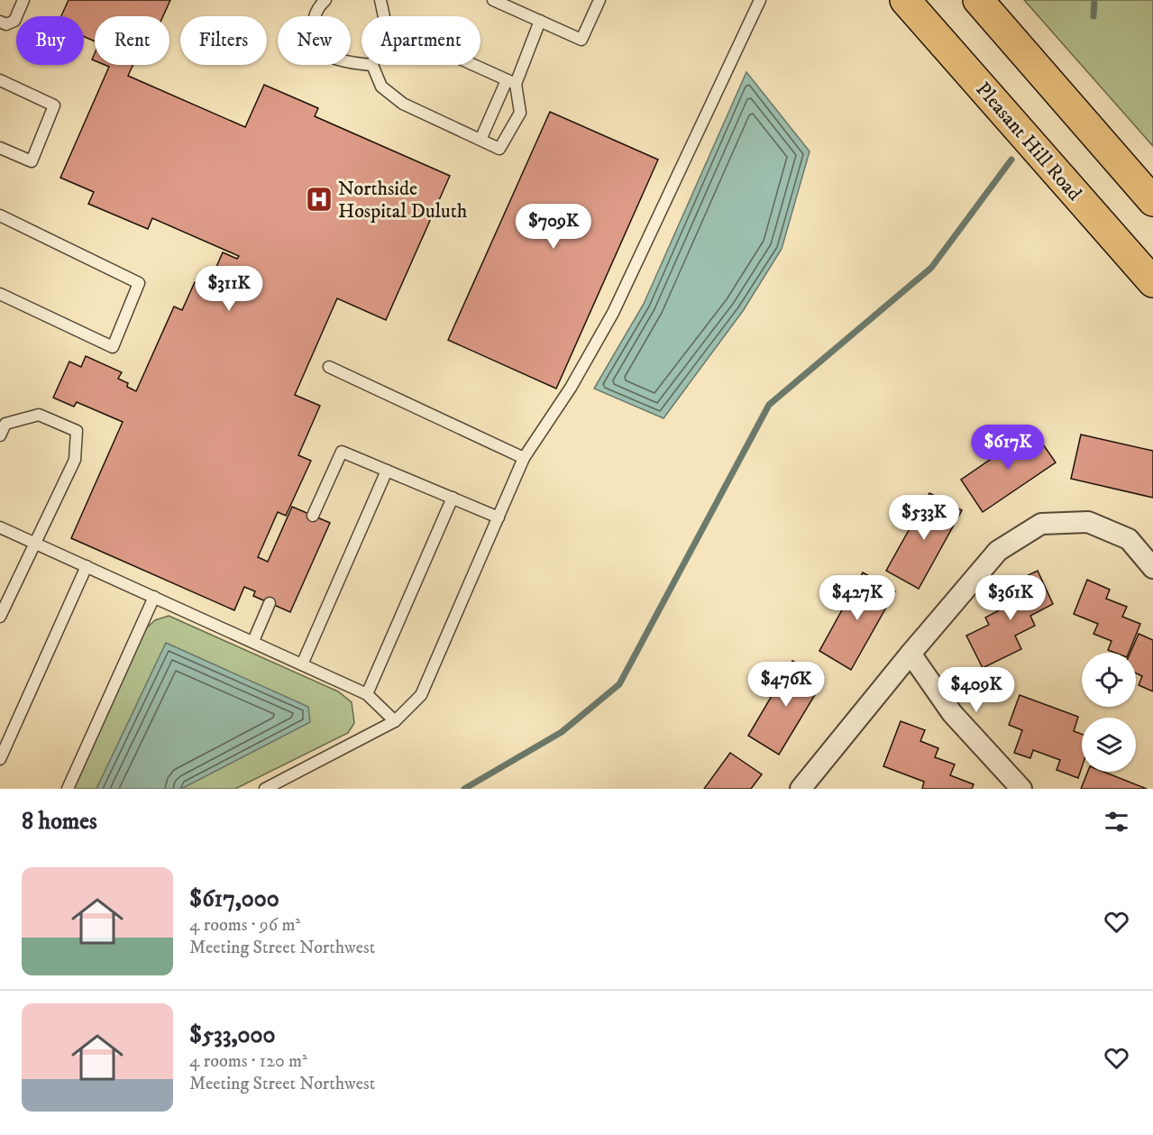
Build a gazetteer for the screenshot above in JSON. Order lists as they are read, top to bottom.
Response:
{
  "streets": {
    "highway": ["Pleasant Hill Road"]
  },
  "places": {
    "hospital": ["Northside Hospital Duluth"]
  },
  "page": {
    "chip": [
      "Buy",
      "Rent",
      "Filters",
      "New",
      "Apartment"
    ],
    "price": [
      "$709K",
      "$311K",
      "$617K",
      "$533K",
      "$427K",
      "$361K",
      "$476K",
      "$409K"
    ],
    "heading": "8 homes",
    "list": [
      {
        "name": "$617,000",
        "note": "4 rooms · 96 m² · Meeting Street Northwest"
      },
      {
        "name": "$533,000",
        "note": "4 rooms · 120 m² · Meeting Street Northwest"
      }
    ]
  }
}
